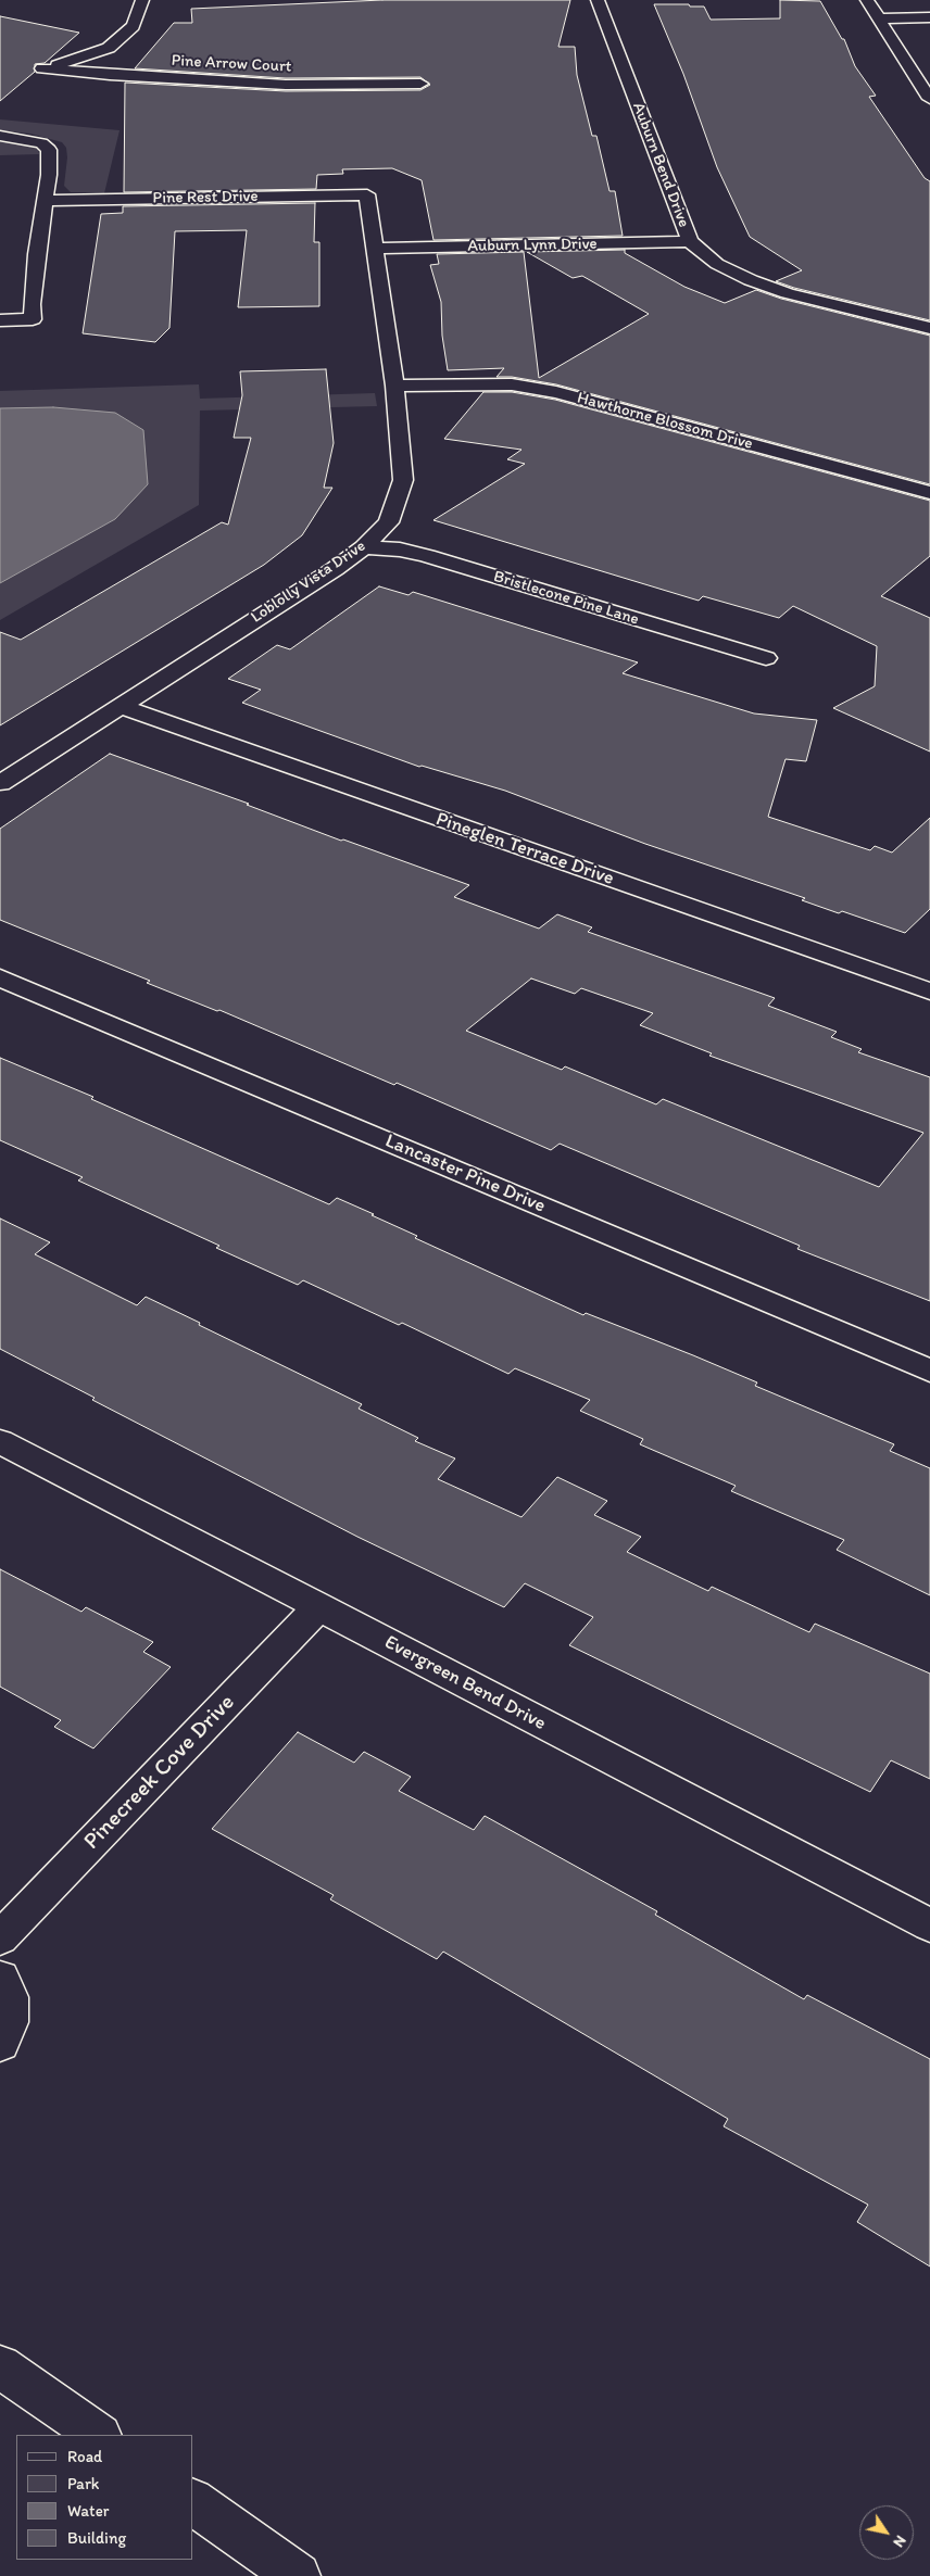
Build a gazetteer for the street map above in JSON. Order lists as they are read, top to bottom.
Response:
{
  "streets": {
    "street": [
      "Pine Arrow Court",
      "Auburn Bend Drive",
      "Pine Rest Drive",
      "Auburn Lynn Drive",
      "Hawthorne Blossom Drive",
      "Loblolly Vista Drive",
      "Bristlecone Pine Lane",
      "Pineglen Terrace Drive",
      "Lancaster Pine Drive",
      "Evergreen Bend Drive",
      "Pinecreek Cove Drive"
    ]
  },
  "crossings": [
    ["Auburn Bend Drive", "Auburn Lynn Drive"],
    ["Pine Rest Drive", "Loblolly Vista Drive"],
    ["Auburn Lynn Drive", "Loblolly Vista Drive"],
    ["Hawthorne Blossom Drive", "Loblolly Vista Drive"],
    ["Loblolly Vista Drive", "Bristlecone Pine Lane"],
    ["Loblolly Vista Drive", "Pineglen Terrace Drive"],
    ["Evergreen Bend Drive", "Pinecreek Cove Drive"]
  ],
  "legend": [
    "Road",
    "Park",
    "Water",
    "Building"
  ],
  "north": "bottom right"
}
